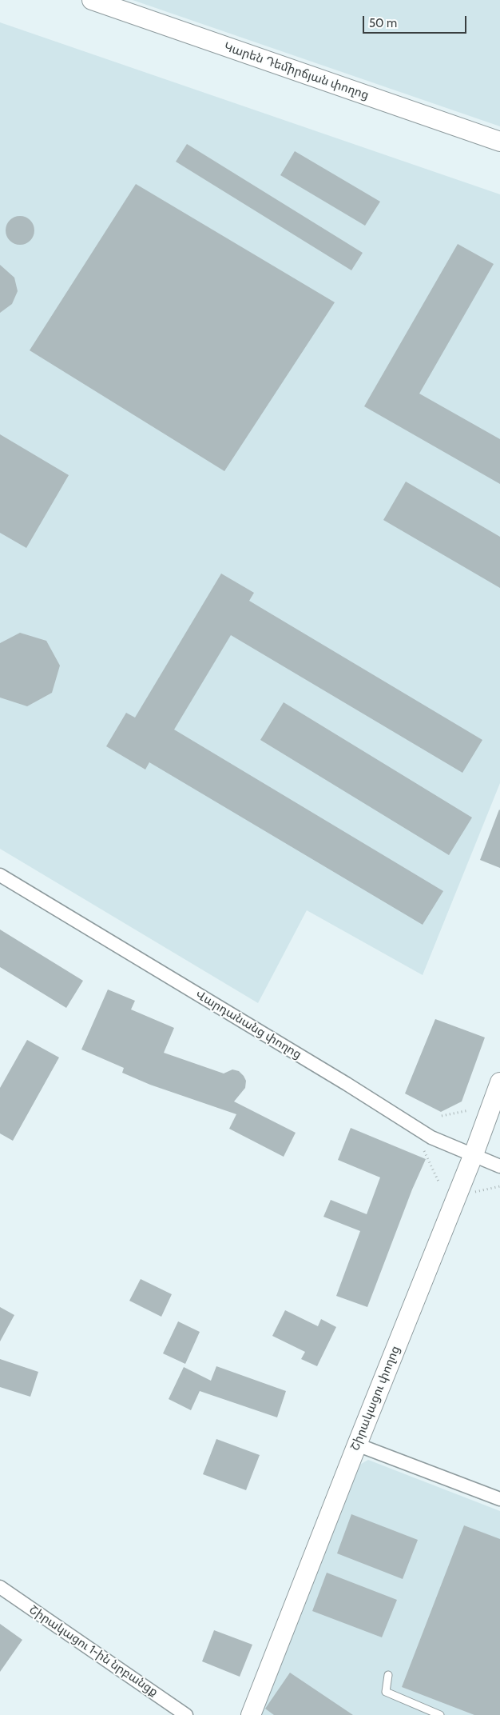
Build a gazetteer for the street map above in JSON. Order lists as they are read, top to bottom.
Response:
{
  "streets": {
    "street": [
      "Կարեն Դեմիրճյան փողոց",
      "Վարդանանց փողոց",
      "Շիրակացու փողոց",
      "Շիրակացու 1-ին նրբանցք"
    ]
  },
  "crossings": [
    ["Վարդանանց փողոց", "Շիրակացու փողոց"]
  ],
  "scale_bar": "50 m"
}
